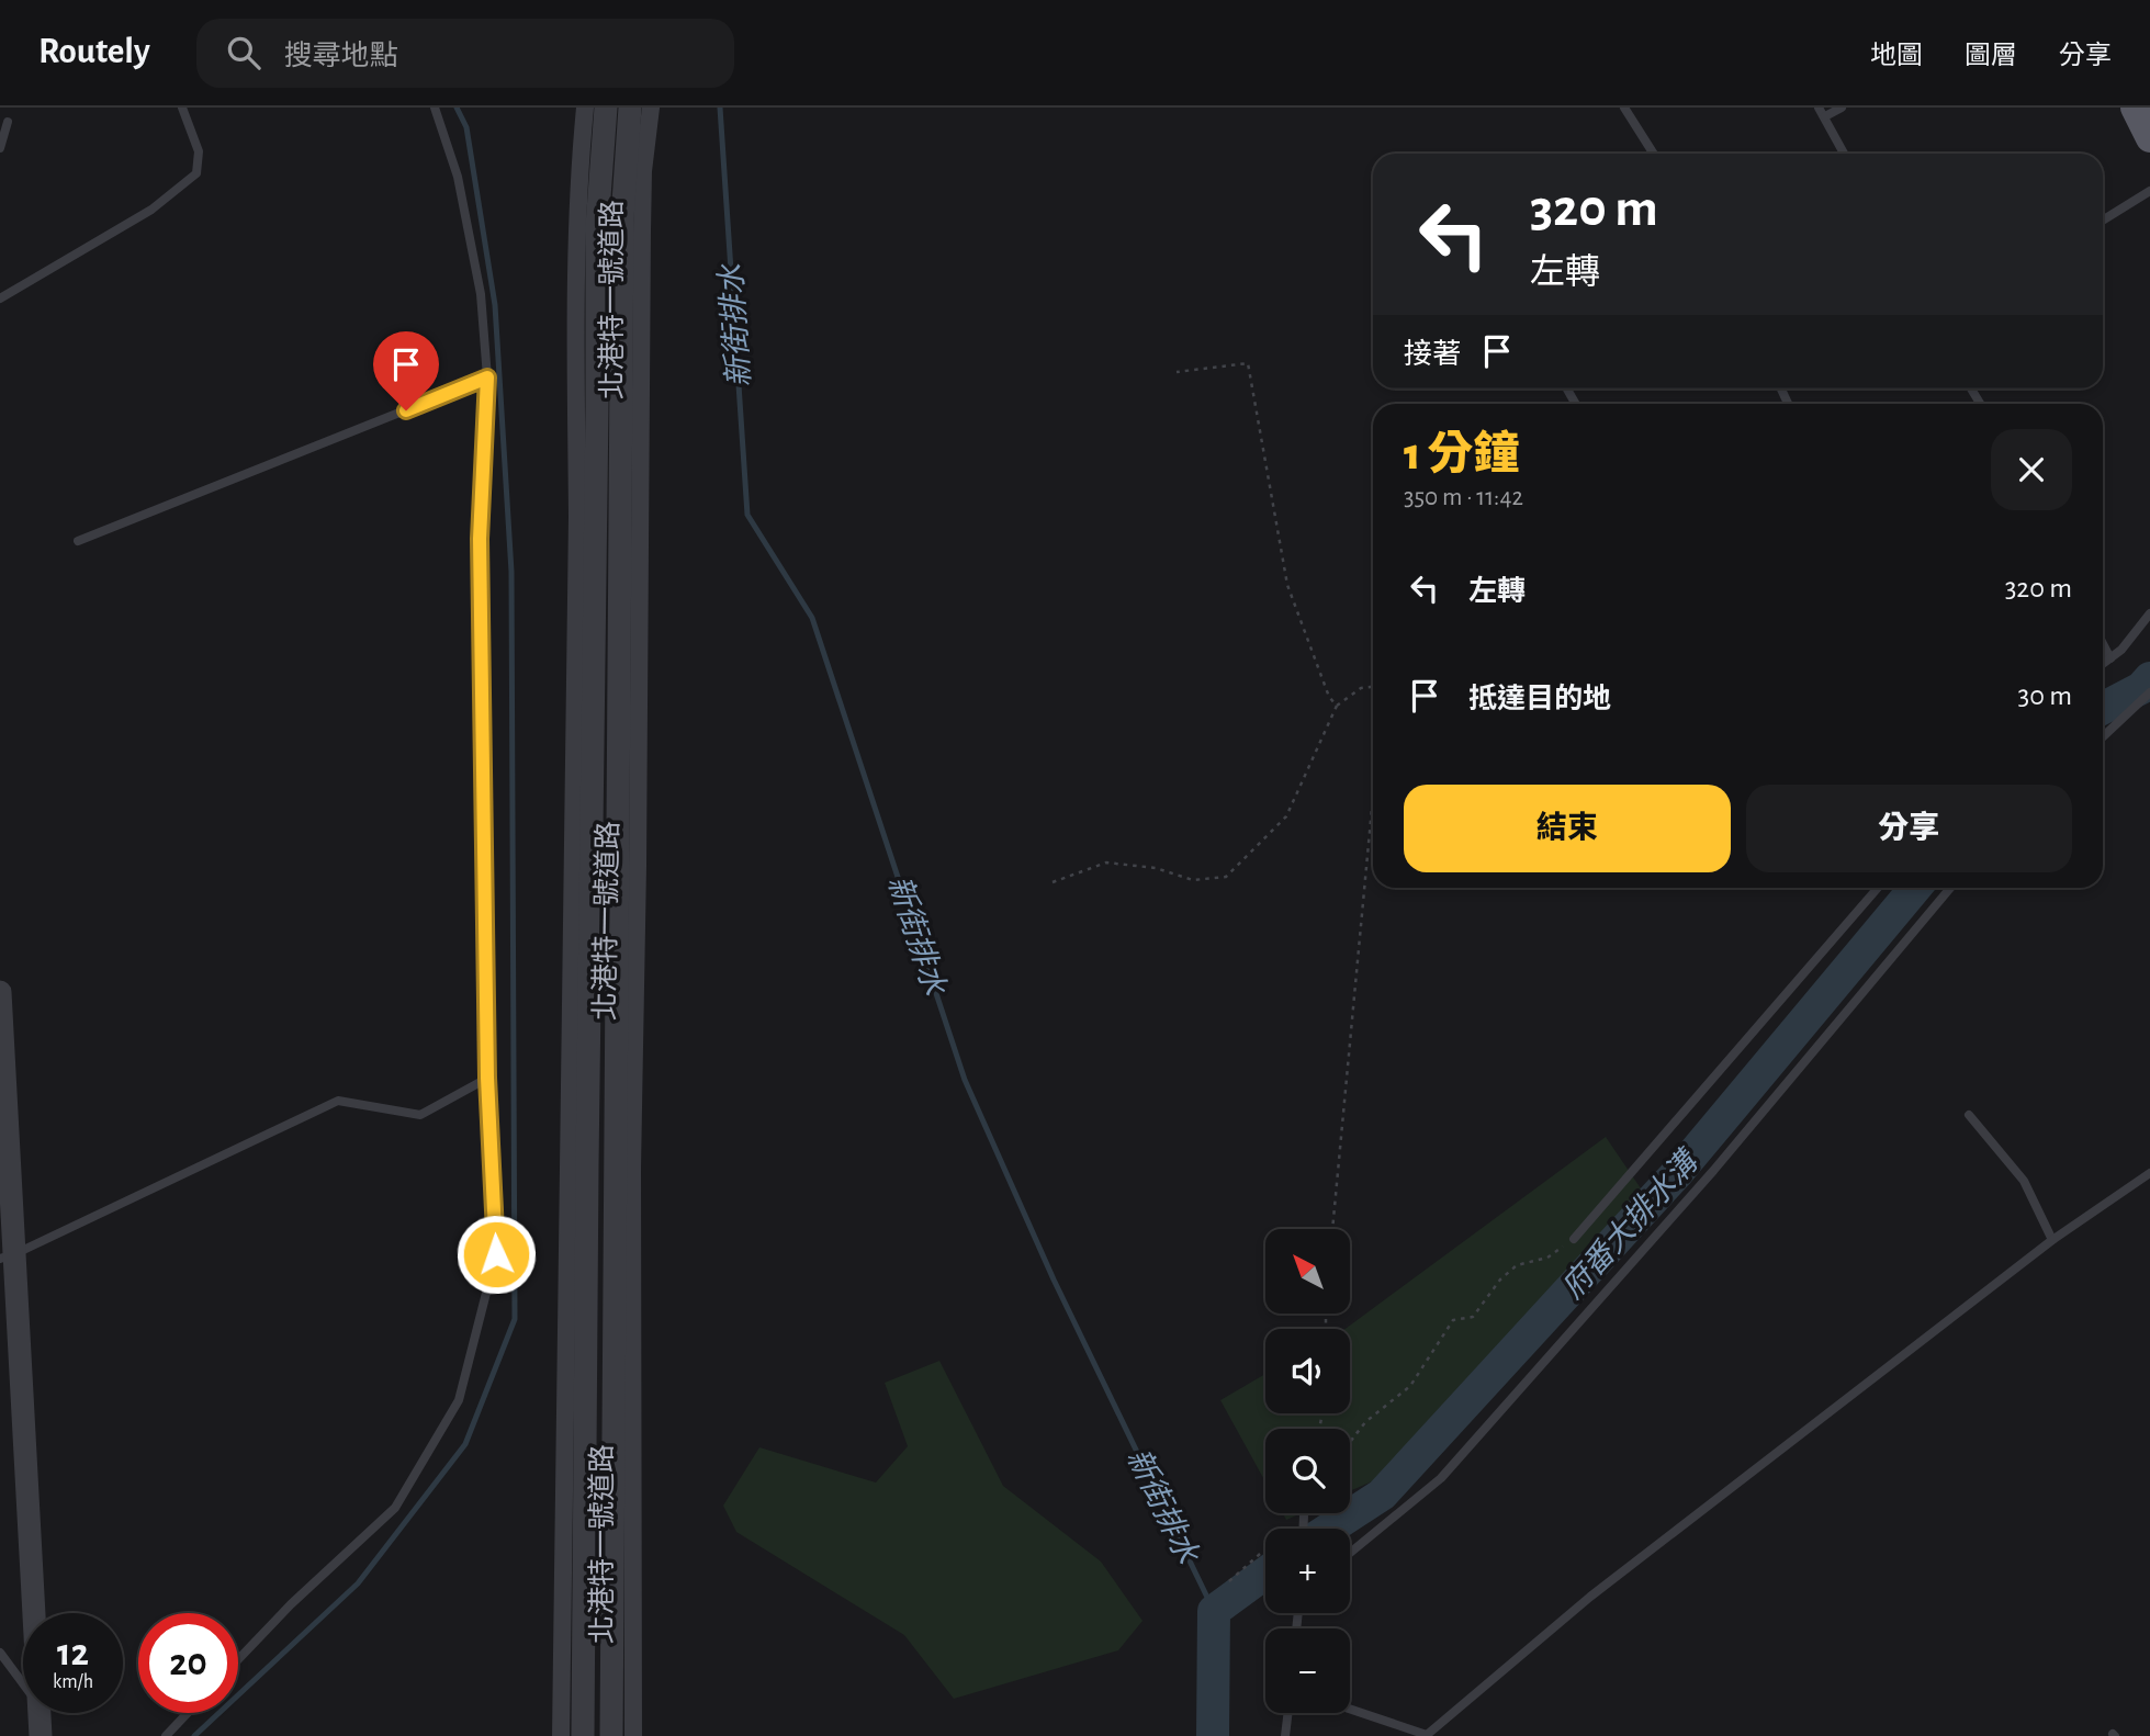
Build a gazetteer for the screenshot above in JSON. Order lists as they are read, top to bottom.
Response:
{
  "streets": {
    "street": ["北港特一號道路"]
  },
  "water": ["新街排水", "府番大排水溝"],
  "north": "top left",
  "page": {
    "header": "Routely",
    "search": "搜尋地點",
    "nav": ["地圖", "圖層", "分享"],
    "turn": ["320 m", "左轉"],
    "then": "接著",
    "heading": ["1 分鐘", "350 m · 11:42"],
    "list": [
      {
        "name": "左轉",
        "value": "320 m"
      },
      {
        "name": "抵達目的地",
        "value": "30 m"
      }
    ],
    "buttons": ["結束", "分享"],
    "map_buttons": ["+", "−"],
    "speed": "12 km/h",
    "limit": "20"
  }
}
